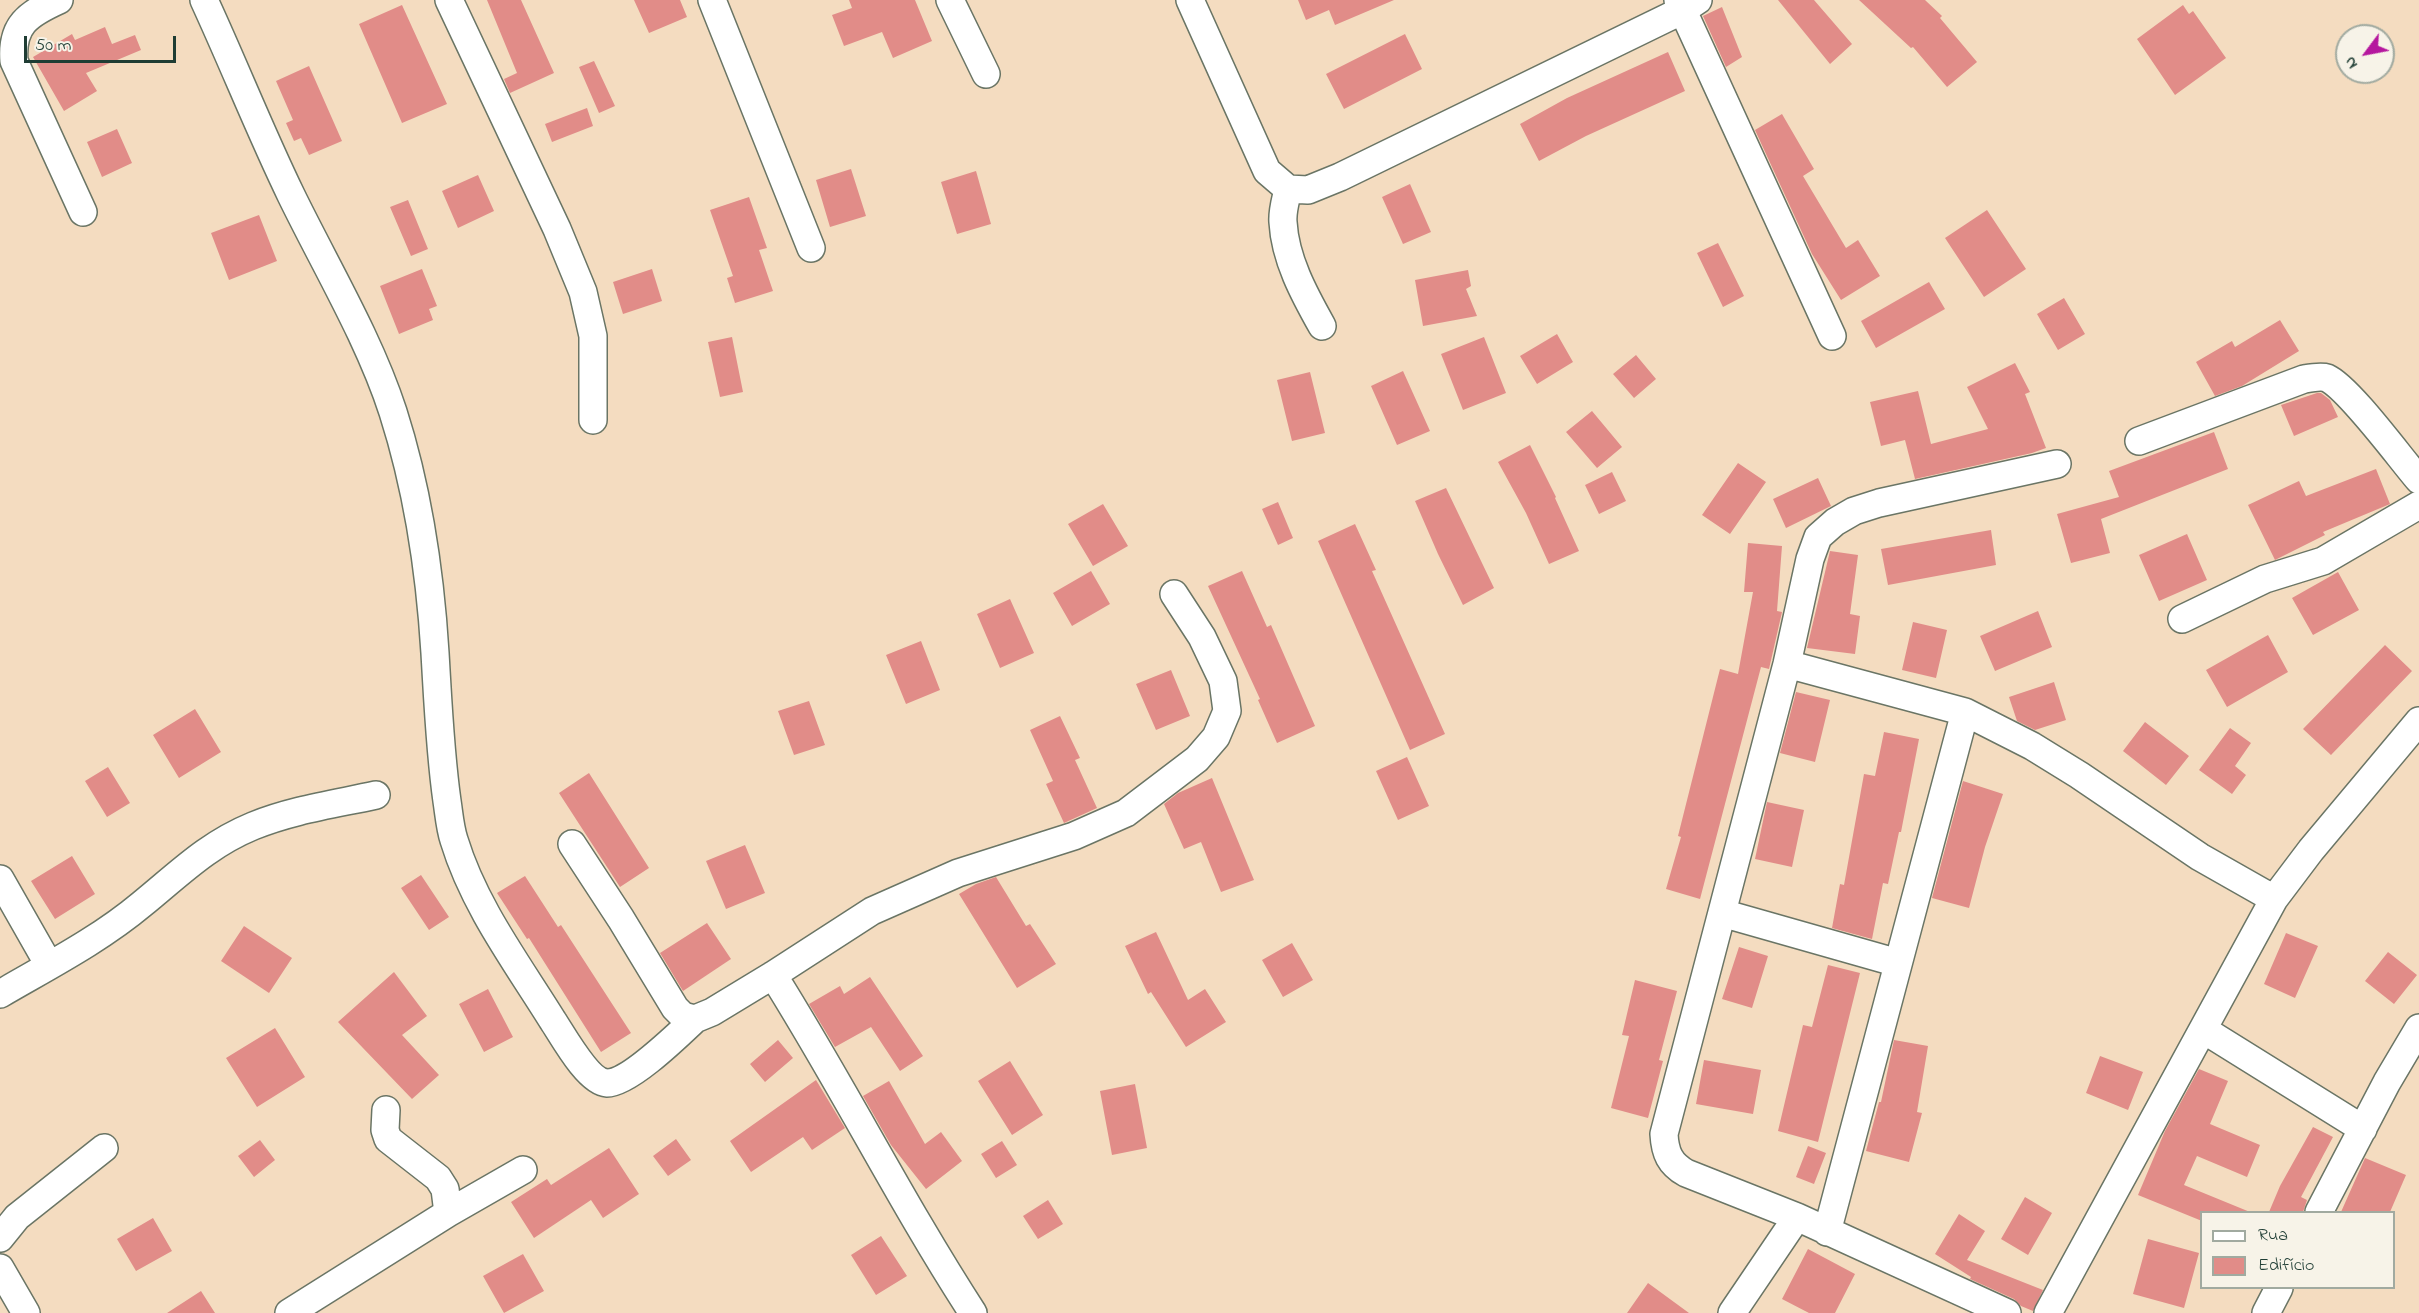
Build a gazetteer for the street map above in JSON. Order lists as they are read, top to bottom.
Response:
{
  "legend": ["Rua", "Edifício"],
  "scale_bar": "50 m",
  "north": "bottom left"
}
